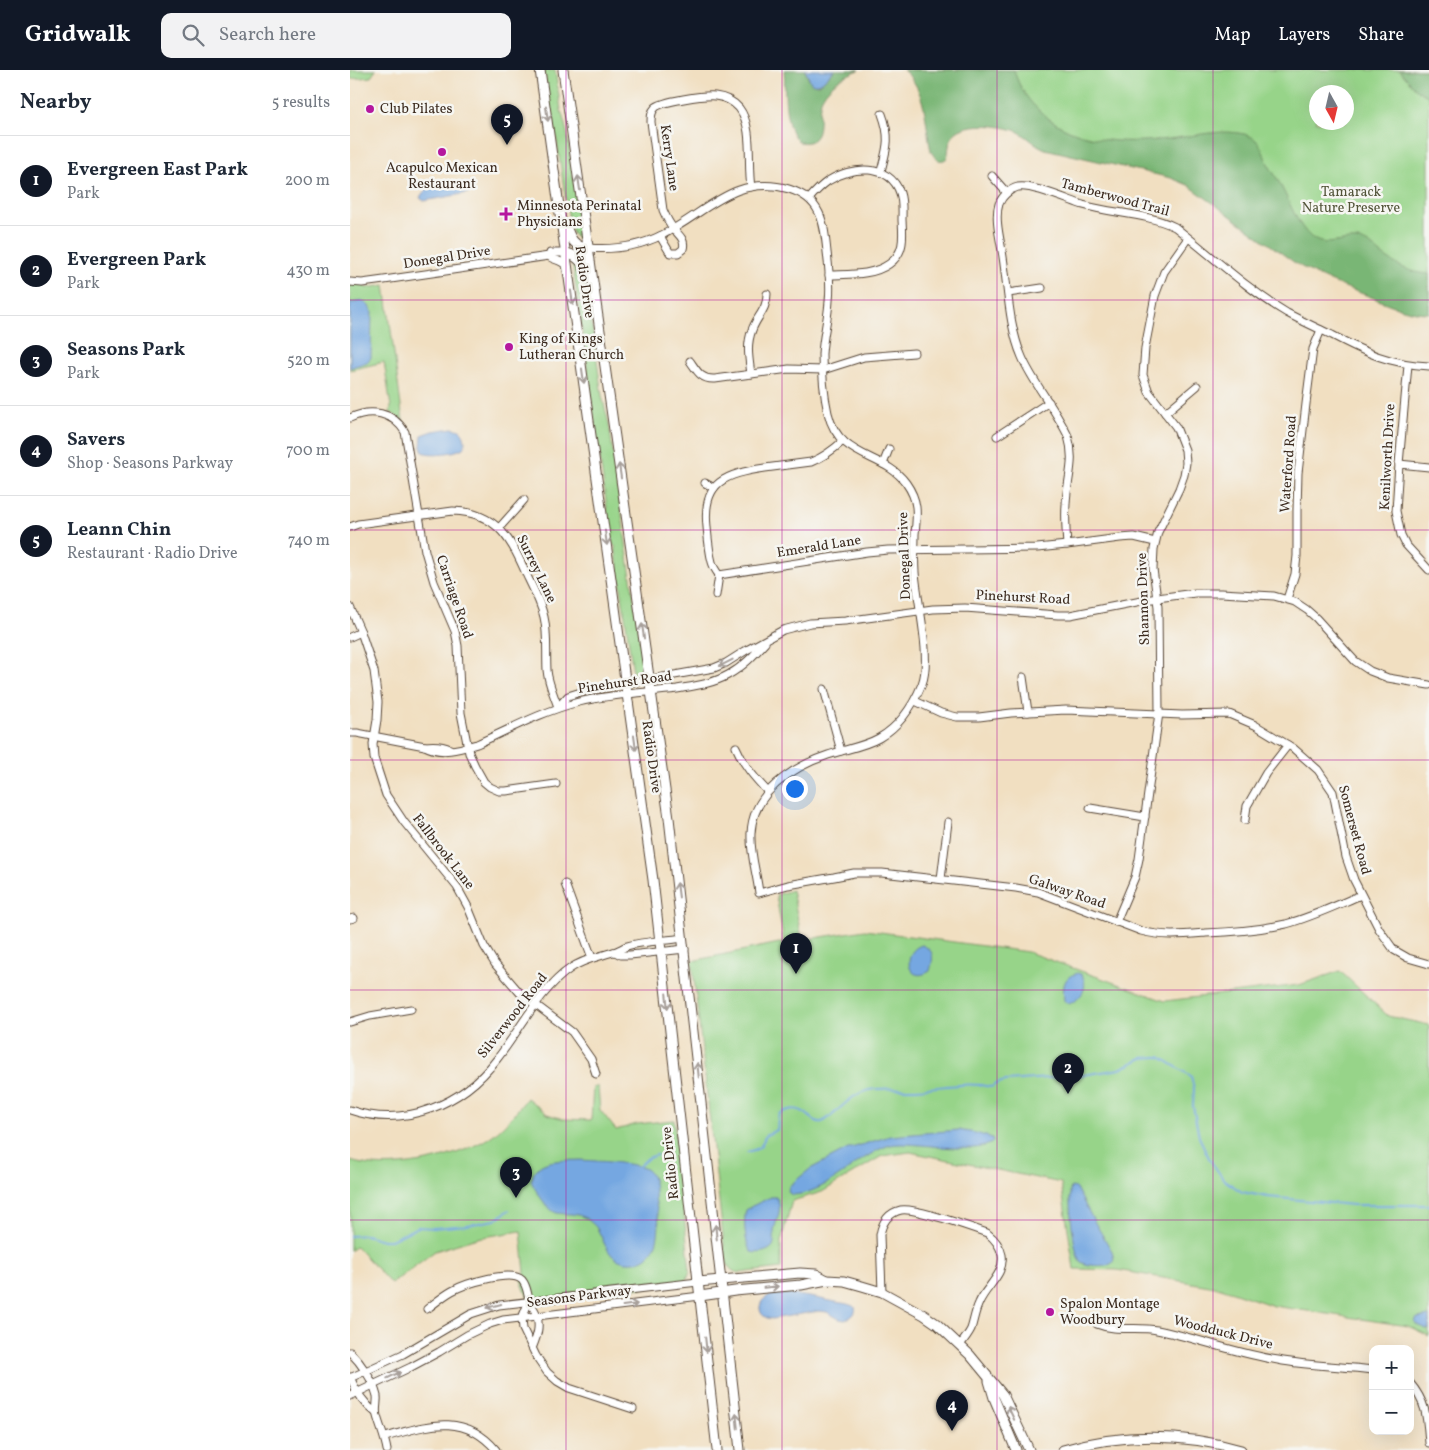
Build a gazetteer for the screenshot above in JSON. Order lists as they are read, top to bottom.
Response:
{
  "streets": {
    "main road": ["Radio Drive", "Seasons Parkway"],
    "street": [
      "Kerry Lane",
      "Tamberwood Trail",
      "Donegal Drive",
      "Kenilworth Drive",
      "Waterford Road",
      "Emerald Lane",
      "Surrey Lane",
      "Carriage Road",
      "Pinehurst Road",
      "Shannon Drive",
      "Somerset Road",
      "Fallbrook Lane",
      "Galway Road",
      "Silverwood Road",
      "Woodduck Drive"
    ]
  },
  "crossings": [
    ["Tamberwood Trail", "Kenilworth Drive"],
    ["Tamberwood Trail", "Waterford Road"],
    ["Tamberwood Trail", "Shannon Drive"],
    ["Donegal Drive", "Radio Drive"],
    ["Donegal Drive", "Emerald Lane"],
    ["Donegal Drive", "Pinehurst Road"],
    ["Donegal Drive", "Somerset Road"],
    ["Donegal Drive", "Galway Road"],
    ["Radio Drive", "Pinehurst Road"],
    ["Radio Drive", "Silverwood Road"],
    ["Radio Drive", "Seasons Parkway"],
    ["Waterford Road", "Pinehurst Road"],
    ["Emerald Lane", "Shannon Drive"],
    ["Surrey Lane", "Carriage Road"],
    ["Surrey Lane", "Pinehurst Road"],
    ["Carriage Road", "Pinehurst Road"],
    ["Pinehurst Road", "Shannon Drive"],
    ["Pinehurst Road", "Fallbrook Lane"],
    ["Shannon Drive", "Somerset Road"],
    ["Shannon Drive", "Galway Road"],
    ["Somerset Road", "Galway Road"],
    ["Fallbrook Lane", "Silverwood Road"]
  ],
  "parks": ["Tamarack Nature Preserve"],
  "places": {
    "other": [
      "Club Pilates",
      "Acapulco Mexican Restaurant",
      "King of Kings Lutheran Church",
      "Spalon Montage Woodbury"
    ],
    "health": ["Minnesota Perinatal Physicians"]
  },
  "north": "bottom",
  "page": {
    "header": "Gridwalk",
    "search": "Search here",
    "nav": ["Map", "Layers", "Share"],
    "heading": ["Nearby", "5 results"],
    "pins": [
      "5",
      "1",
      "2",
      "3",
      "4"
    ],
    "list": [
      {
        "mark": "1",
        "name": "Evergreen East Park",
        "note": "Park",
        "value": "200 m"
      },
      {
        "mark": "2",
        "name": "Evergreen Park",
        "note": "Park",
        "value": "430 m"
      },
      {
        "mark": "3",
        "name": "Seasons Park",
        "note": "Park",
        "value": "520 m"
      },
      {
        "mark": "4",
        "name": "Savers",
        "note": "Shop · Seasons Parkway",
        "value": "700 m"
      },
      {
        "mark": "5",
        "name": "Leann Chin",
        "note": "Restaurant · Radio Drive",
        "value": "740 m"
      }
    ],
    "map_buttons": ["+", "−"]
  }
}
